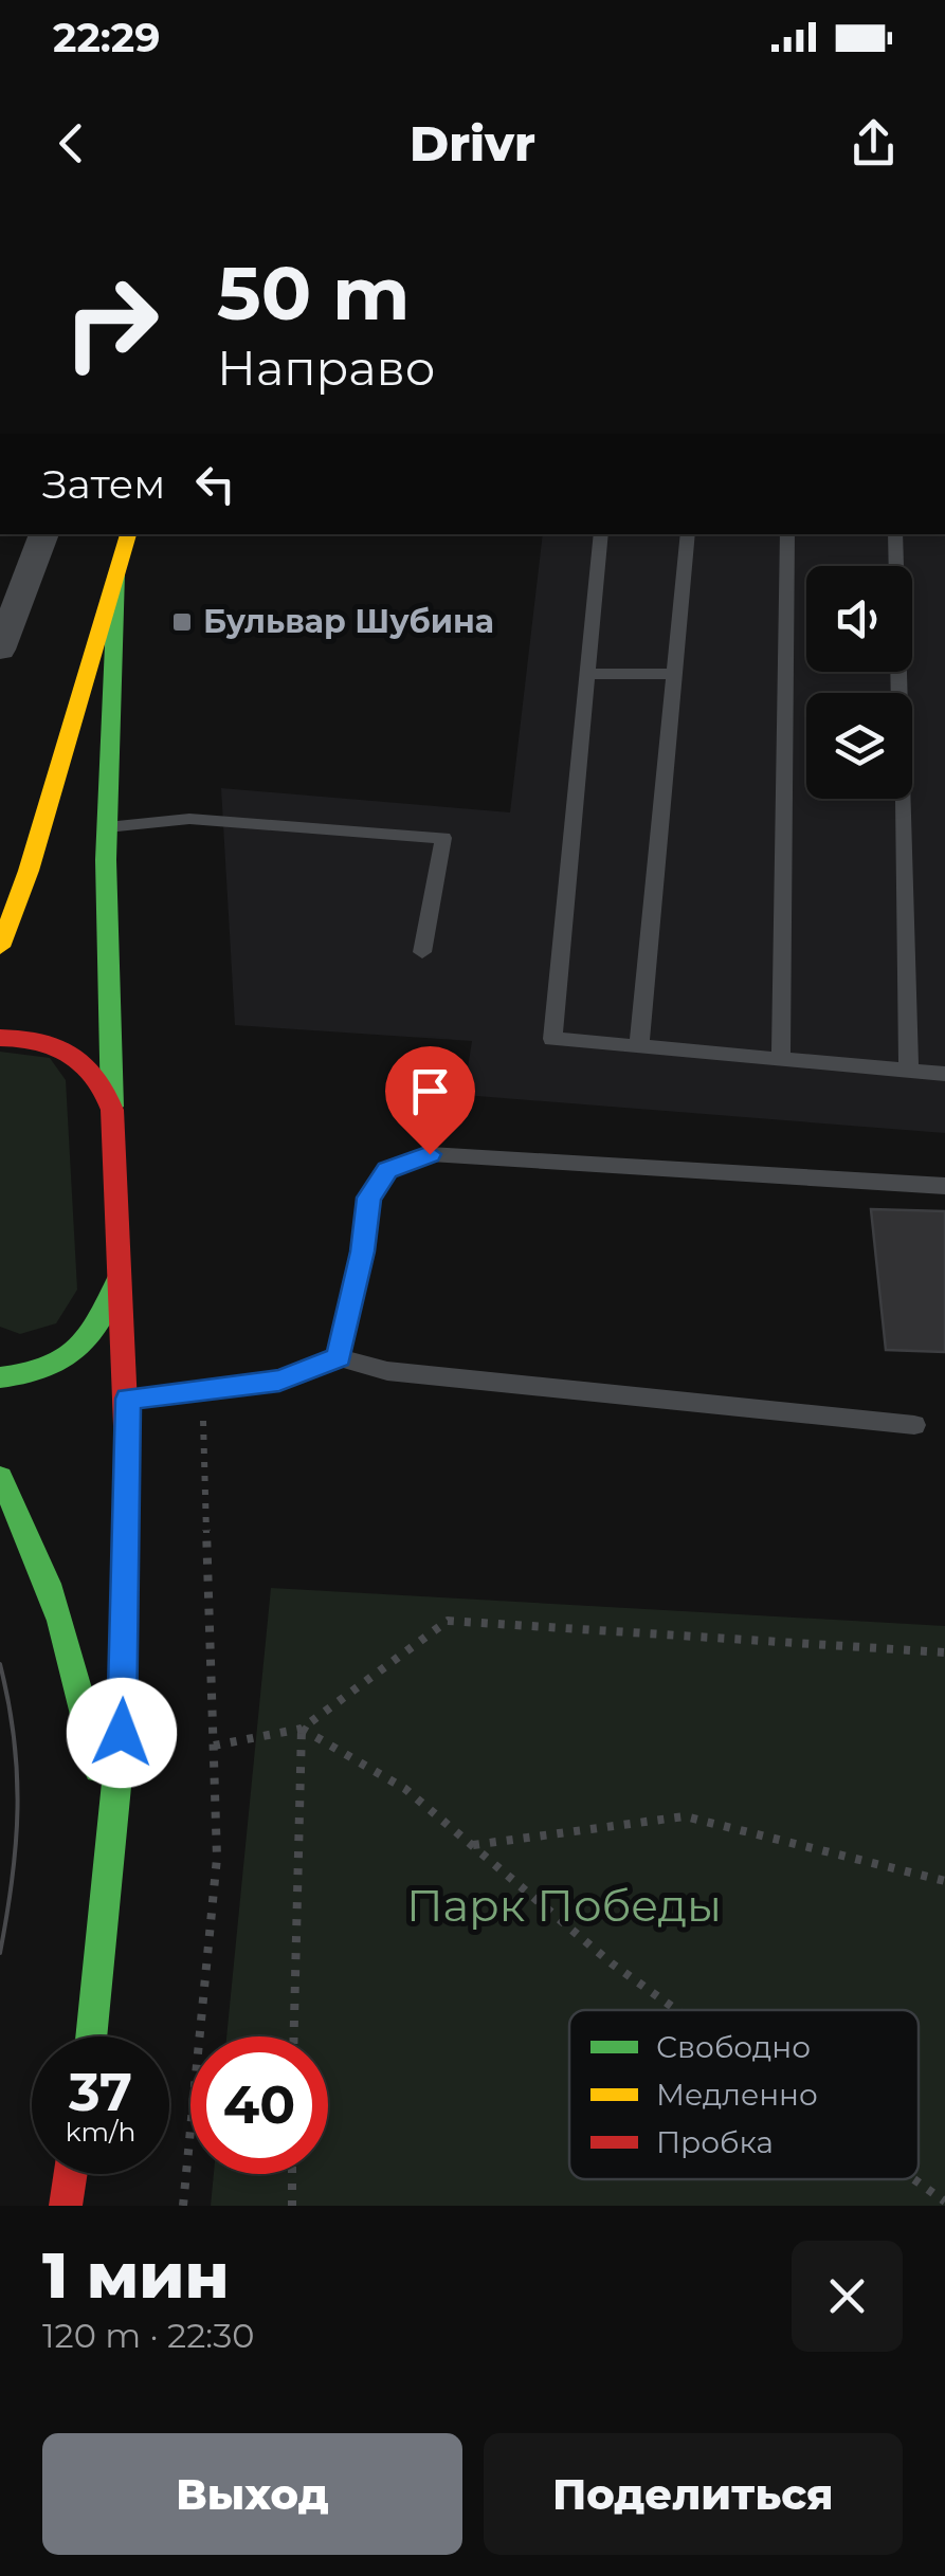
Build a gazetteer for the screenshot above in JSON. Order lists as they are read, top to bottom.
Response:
{
  "parks": ["Парк Победы"],
  "places": {
    "transit": ["Бульвар Шубина"]
  },
  "legend": ["Свободно", "Медленно", "Пробка"],
  "page": {
    "status": "22:29",
    "header": "Drivr",
    "turn": ["50 m", "Направо"],
    "then": "Затем",
    "speed": "37 km/h",
    "limit": "40",
    "heading": ["1 мин", "120 m · 22:30"],
    "buttons": ["Выход", "Поделиться"]
  }
}
